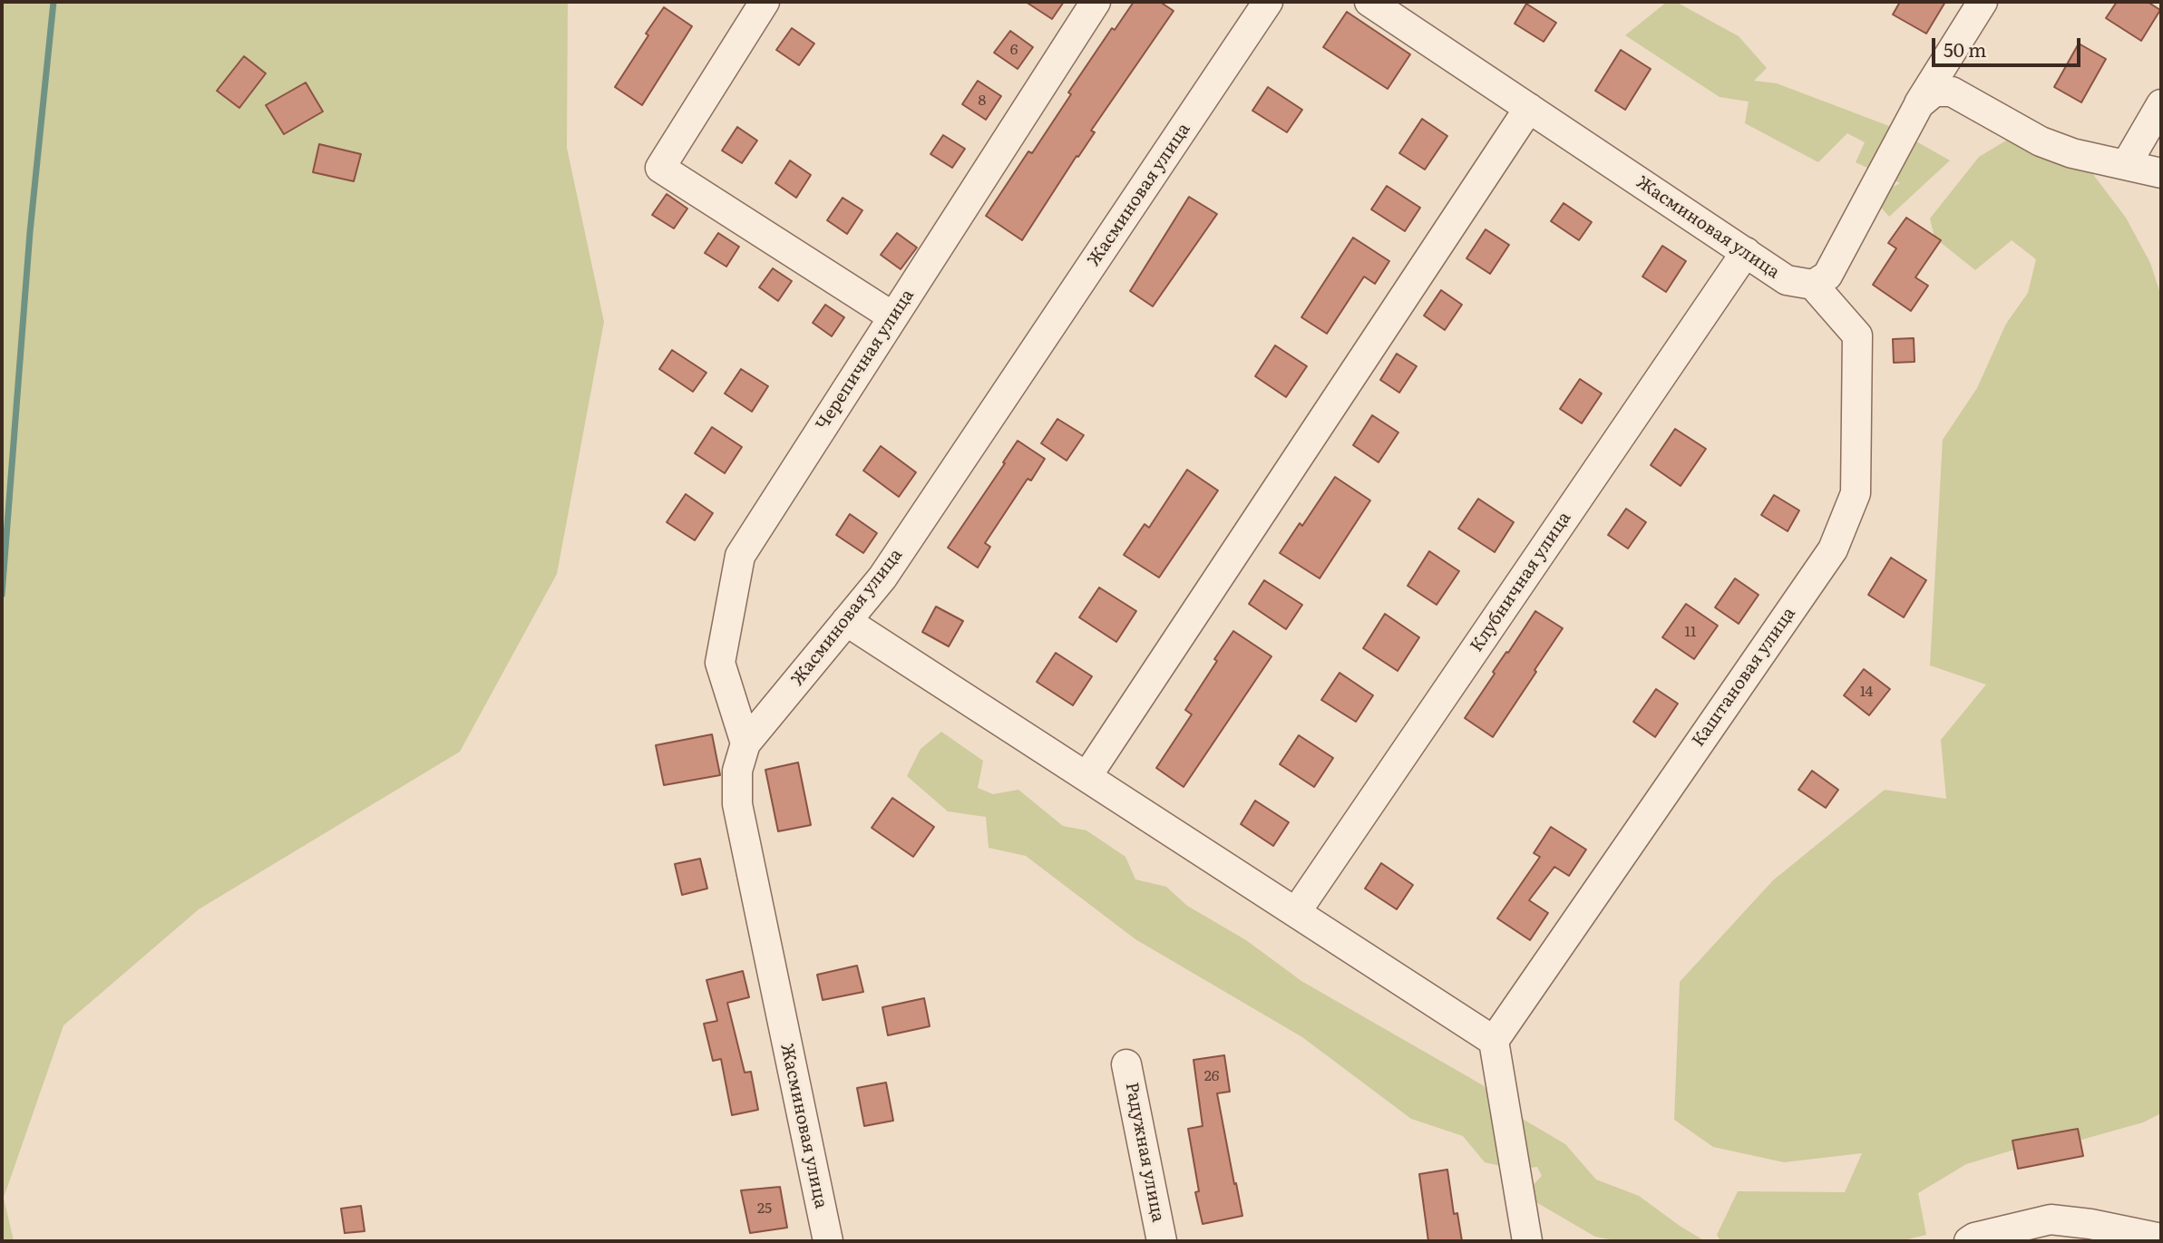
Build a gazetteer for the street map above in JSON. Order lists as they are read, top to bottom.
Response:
{
  "streets": {
    "street": [
      "Жасминовая улица",
      "Черепичная улица",
      "Клубничная улица",
      "Каштановая улица",
      "Радужная улица"
    ]
  },
  "crossings": [
    ["Жасминовая улица", "Черепичная улица"],
    ["Жасминовая улица", "Клубничная улица"],
    ["Жасминовая улица", "Каштановая улица"]
  ],
  "house_numbers": [
    "6",
    "8",
    "11",
    "14",
    "26",
    "25"
  ],
  "scale_bar": "50 m"
}
